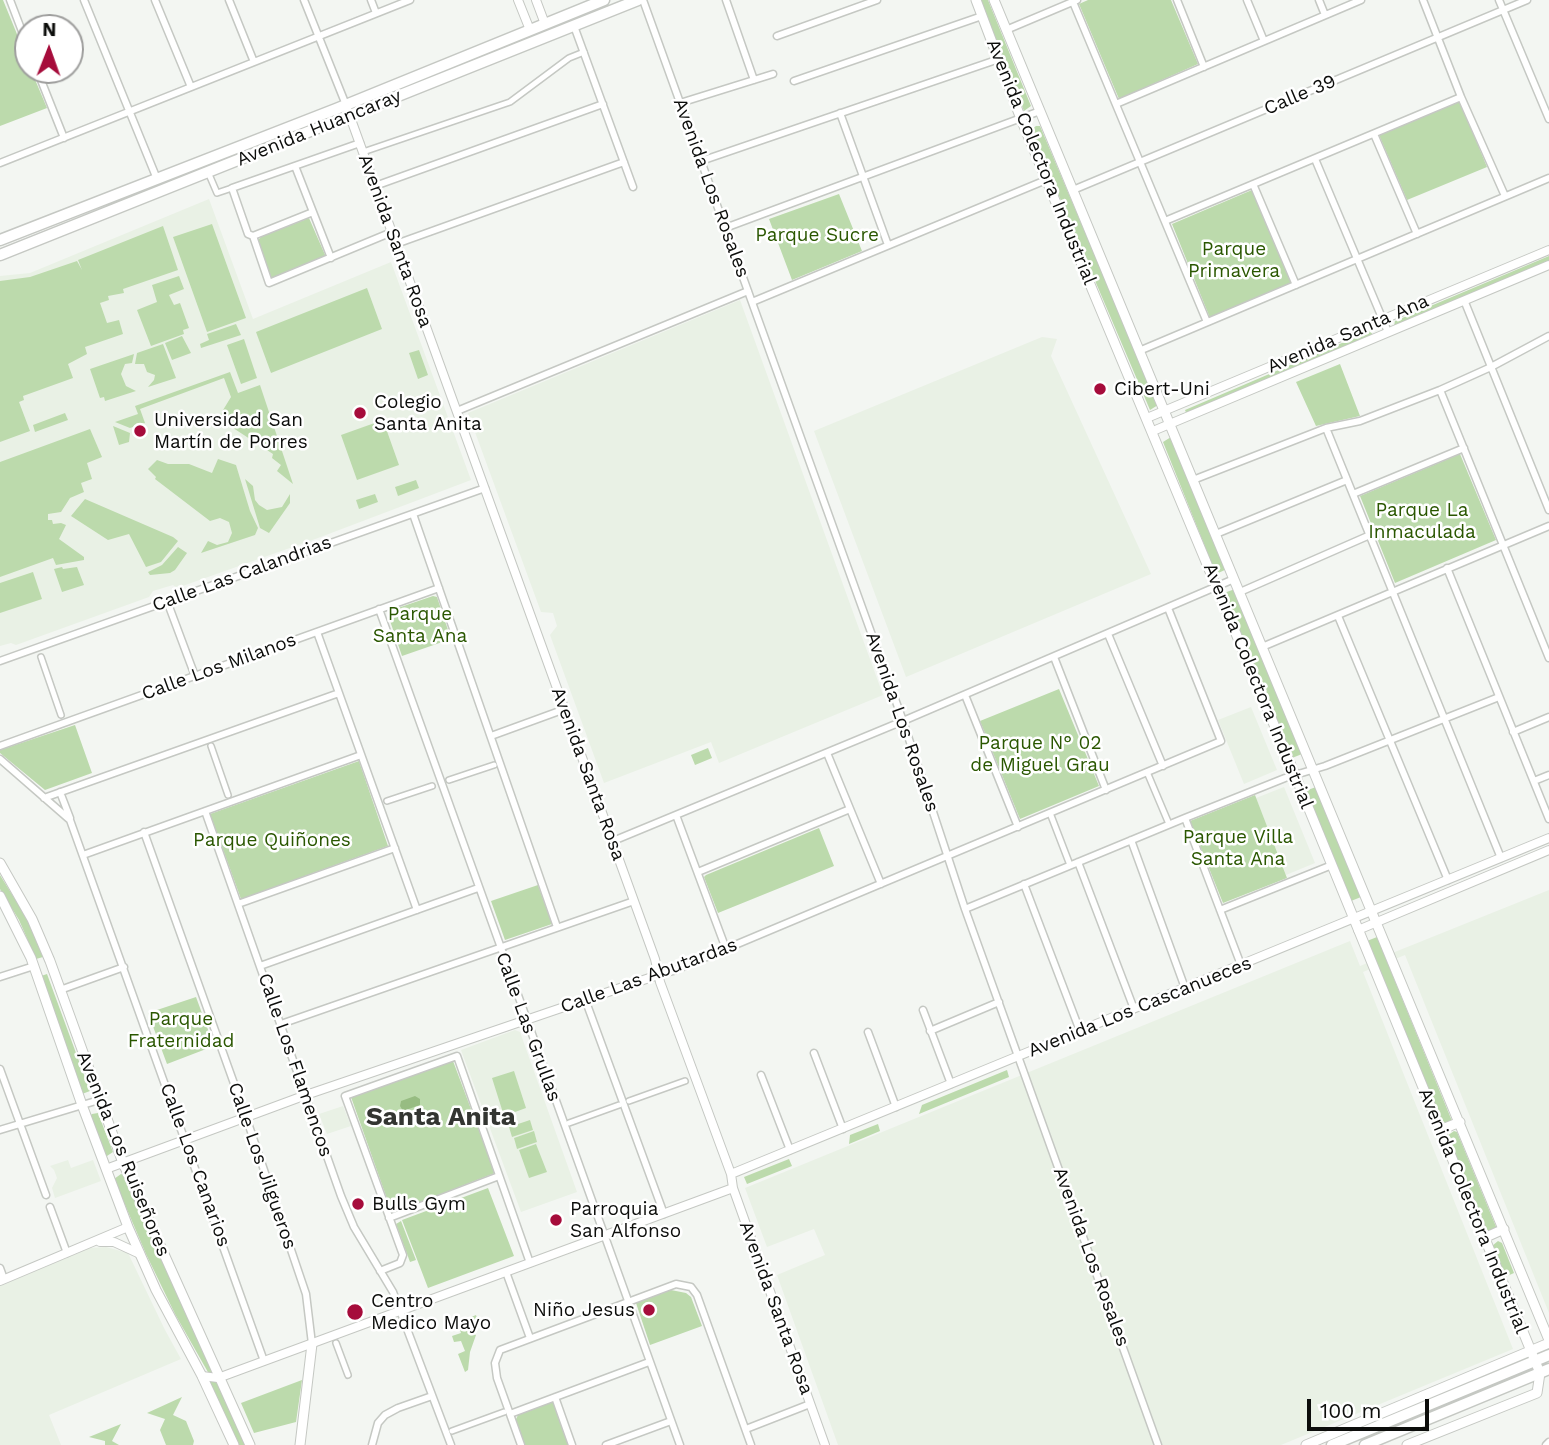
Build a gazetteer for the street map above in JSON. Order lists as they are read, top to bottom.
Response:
{
  "streets": {
    "main road": ["Avenida Huancaray", "Avenida Colectora Industrial", "Avenida Los Ruiseñores"],
    "street": [
      "Calle 39",
      "Avenida Los Rosales",
      "Avenida Santa Rosa",
      "Avenida Santa Ana",
      "Calle Las Calandrias",
      "Calle Los Milanos",
      "Calle Las Abutardas",
      "Avenida Los Cascanueces",
      "Calle Las Grullas",
      "Calle Los Flamencos",
      "Calle Los Canarios",
      "Calle Los Jilgueros"
    ]
  },
  "crossings": [
    ["Calle 39", "Avenida Colectora Industrial"],
    ["Avenida Huancaray", "Avenida Los Rosales"],
    ["Avenida Huancaray", "Avenida Santa Rosa"],
    ["Avenida Colectora Industrial", "Avenida Santa Ana"],
    ["Avenida Colectora Industrial", "Avenida Los Cascanueces"],
    ["Avenida Los Rosales", "Calle Las Abutardas"],
    ["Avenida Los Rosales", "Avenida Los Cascanueces"],
    ["Avenida Santa Rosa", "Calle Las Calandrias"],
    ["Avenida Santa Rosa", "Calle Las Abutardas"],
    ["Avenida Santa Rosa", "Avenida Los Cascanueces"],
    ["Calle Los Milanos", "Calle Las Grullas"],
    ["Calle Las Abutardas", "Calle Las Grullas"],
    ["Calle Las Abutardas", "Calle Los Flamencos"],
    ["Calle Las Abutardas", "Avenida Los Ruiseñores"],
    ["Calle Las Abutardas", "Calle Los Canarios"],
    ["Calle Las Abutardas", "Calle Los Jilgueros"]
  ],
  "districts": ["Santa Anita"],
  "parks": [
    "Parque Sucre",
    "Parque Primavera",
    "Parque La Inmaculada",
    "Parque Santa Ana",
    "Parque N° 02 de Miguel Grau",
    "Parque Villa Santa Ana",
    "Parque Quiñones",
    "Parque Fraternidad"
  ],
  "places": [
    "Cibert-Uni",
    "Colegio Santa Anita",
    "Universidad San Martín de Porres",
    "Bulls Gym",
    "Parroquia San Alfonso",
    "Niño Jesus",
    "Centro Medico Mayo"
  ],
  "scale_bar": "100 m",
  "north": "top"
}
